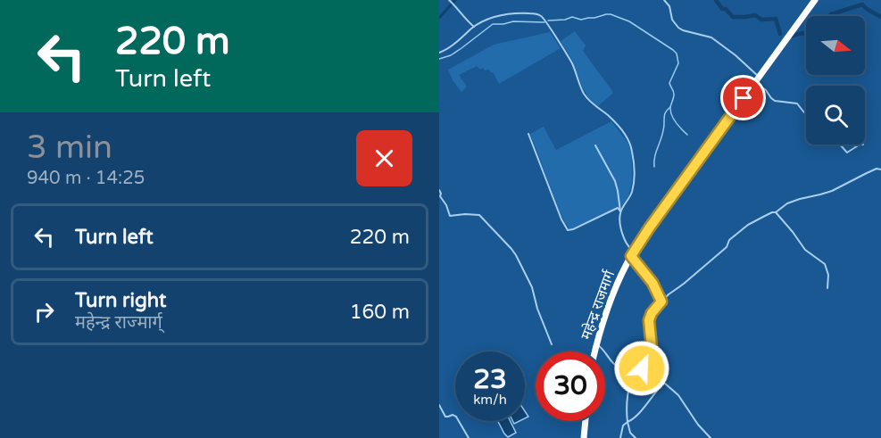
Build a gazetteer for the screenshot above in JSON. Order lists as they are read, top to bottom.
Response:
{
  "streets": {
    "highway": ["महेन्द्र राजमार्ग"]
  },
  "north": "right",
  "page": {
    "turn": ["220 m", "Turn left"],
    "heading": ["3 min", "940 m · 14:25"],
    "list": [
      {
        "name": "Turn left",
        "value": "220 m"
      },
      {
        "name": "Turn right",
        "note": "महेन्द्र राज्मार्ग्",
        "value": "160 m"
      }
    ],
    "speed": "23 km/h",
    "limit": "30"
  }
}
